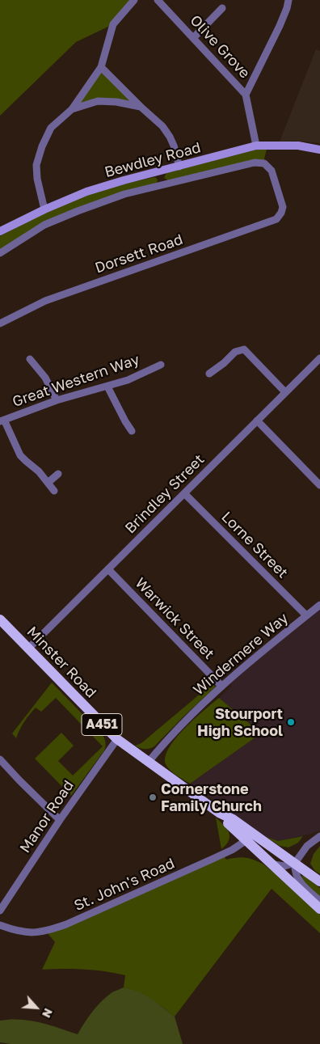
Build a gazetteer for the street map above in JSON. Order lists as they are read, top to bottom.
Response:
{
  "streets": {
    "main road": ["Bewdley Road", "Minster Road", "A451"],
    "street": [
      "Olive Grove",
      "Dorsett Road",
      "Great Western Way",
      "Brindley Street",
      "Lorne Street",
      "Warwick Street",
      "Windermere Way",
      "Manor Road",
      "St. John's Road"
    ]
  },
  "crossings": [
    ["Olive Grove", "Bewdley Road"],
    ["Bewdley Road", "Dorsett Road"],
    ["Brindley Street", "Lorne Street"],
    ["Brindley Street", "Warwick Street"],
    ["Brindley Street", "Minster Road"],
    ["Lorne Street", "Windermere Way"],
    ["Warwick Street", "Windermere Way"],
    ["Windermere Way", "Minster Road"],
    ["Minster Road", "Manor Road"],
    ["Minster Road", "St. John's Road"]
  ],
  "places": ["Stourport High School", "Cornerstone Family Church"],
  "north": "bottom right"
}
